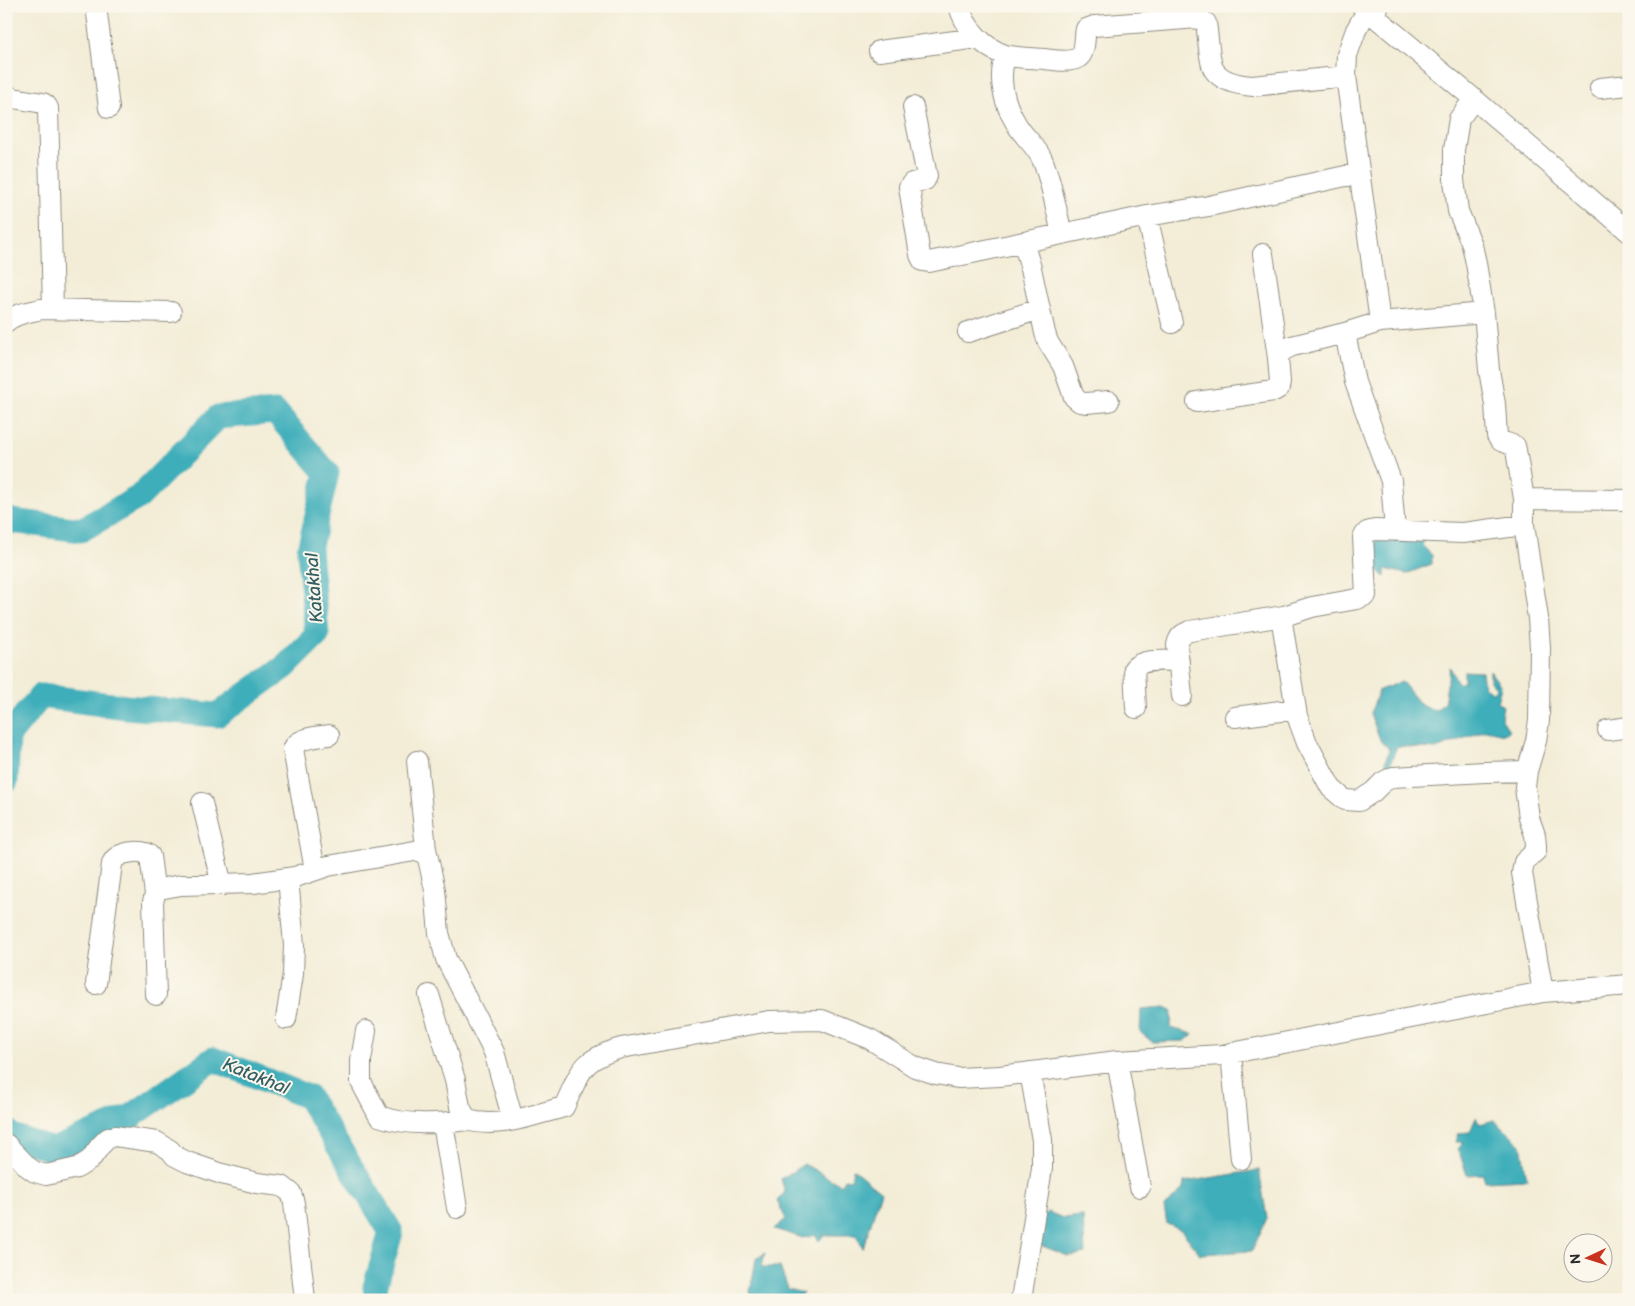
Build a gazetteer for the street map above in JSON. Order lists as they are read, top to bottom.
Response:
{
  "water": ["Katakhal"],
  "north": "left"
}
